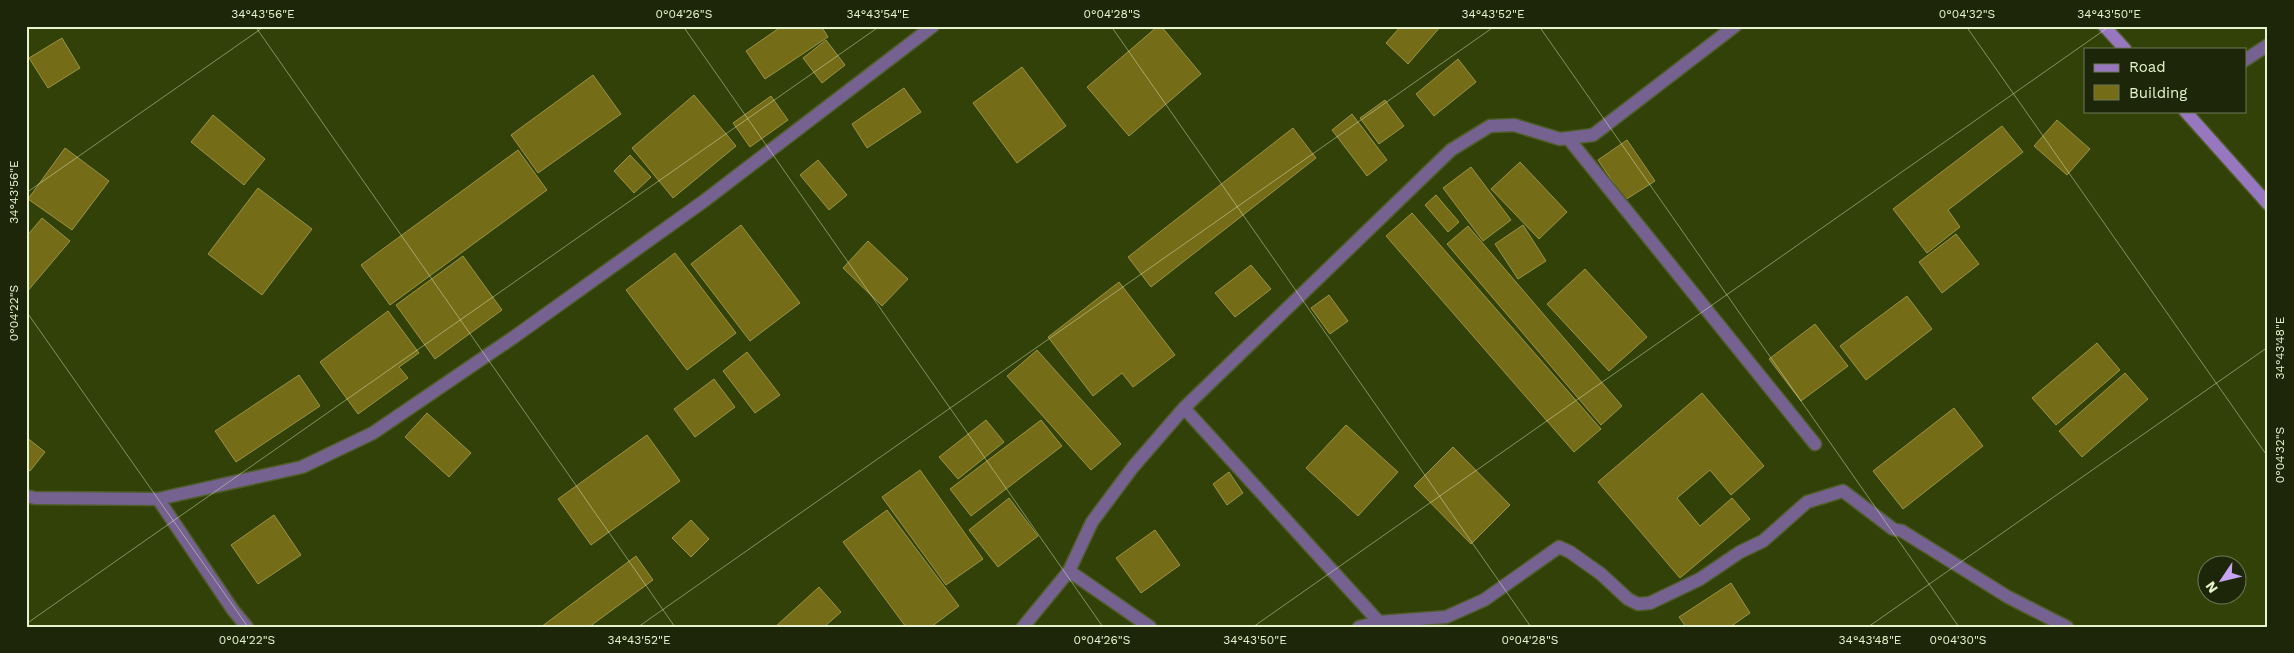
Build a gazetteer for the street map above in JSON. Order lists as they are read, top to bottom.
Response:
{
  "legend": ["Road", "Building"],
  "north": "bottom left",
  "coordinates": [
    "34°43'56\"E",
    "0°04'26\"S",
    "34°43'54\"E",
    "0°04'28\"S",
    "34°43'52\"E",
    "0°04'32\"S",
    "34°43'50\"E",
    "0°04'22\"S",
    "34°43'48\"E",
    "0°04'30\"S"
  ]
}
